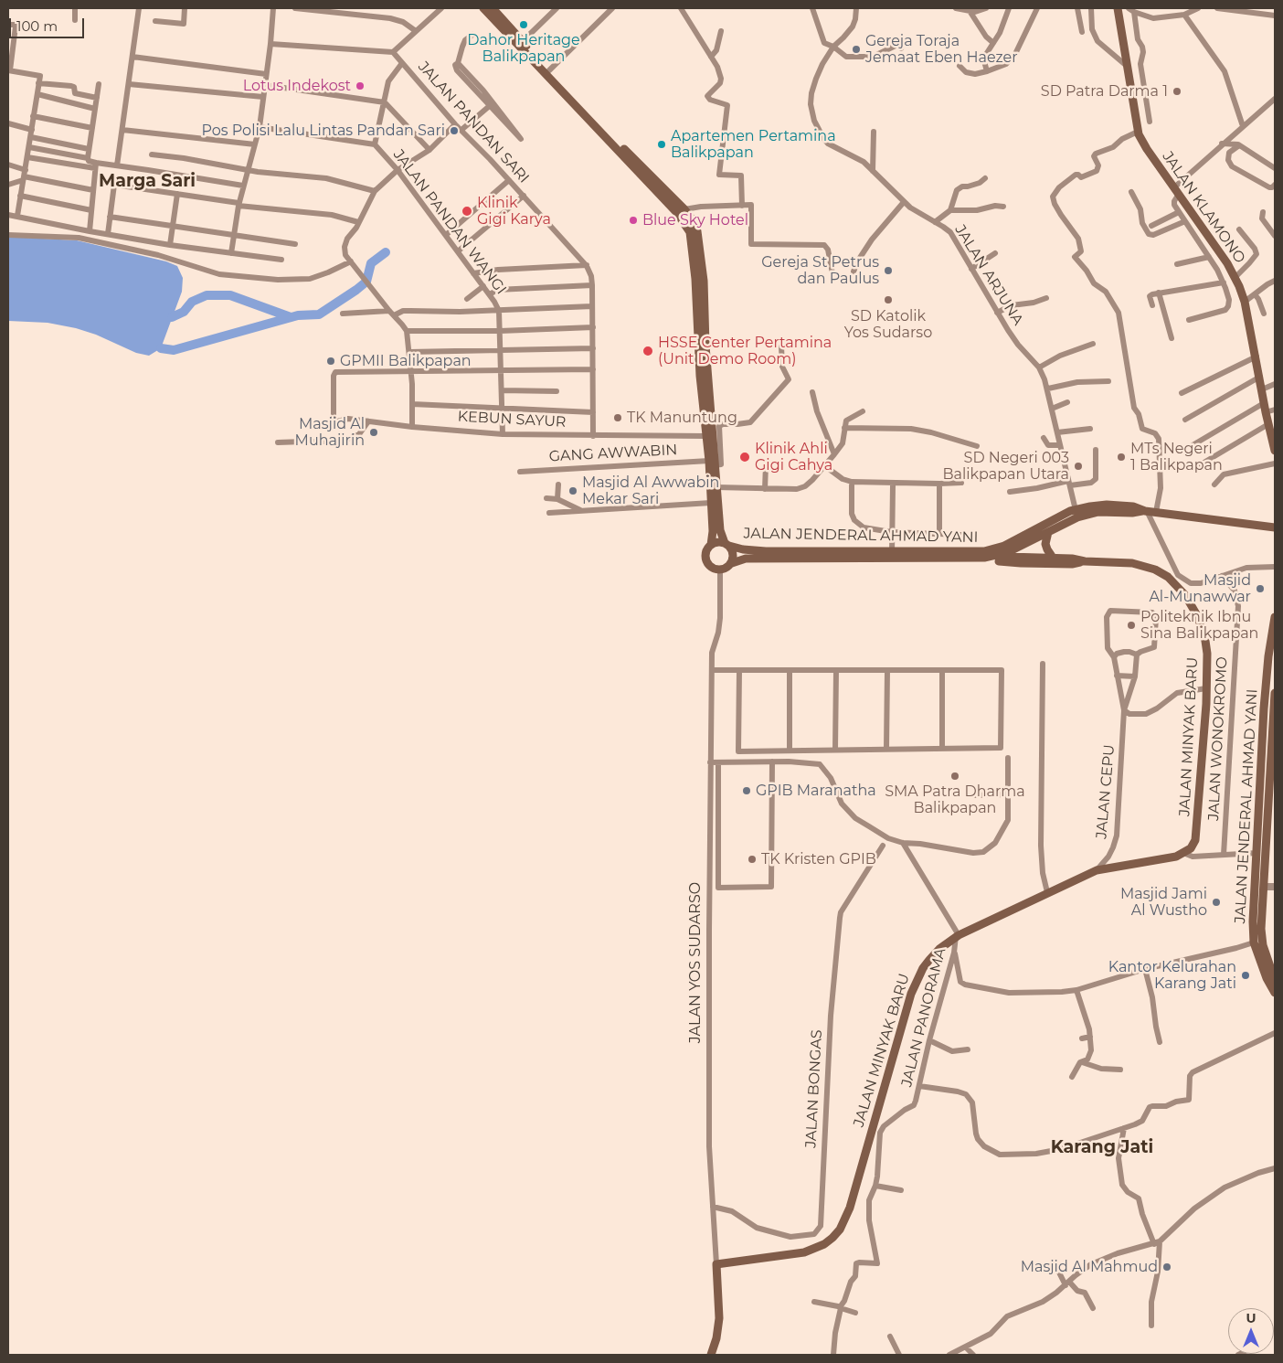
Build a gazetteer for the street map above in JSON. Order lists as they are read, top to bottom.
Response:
{
  "streets": {
    "main road": [
      "JALAN KLAMONO",
      "JALAN JENDERAL AHMAD YANI",
      "JALAN MINYAK BARU",
      "JALAN YOS SUDARSO"
    ],
    "street": [
      "JALAN PANDAN SARI",
      "JALAN PANDAN WANGI",
      "JALAN ARJUNA",
      "KEBUN SAYUR",
      "GANG AWWABIN",
      "JALAN WONOKROMO",
      "JALAN CEPU",
      "JALAN PANORAMA",
      "JALAN BONGAS"
    ]
  },
  "crossings": [
    ["JALAN PANDAN SARI", "KEBUN SAYUR"],
    ["JALAN PANDAN WANGI", "KEBUN SAYUR"],
    ["JALAN ARJUNA", "JALAN JENDERAL AHMAD YANI"],
    ["JALAN JENDERAL AHMAD YANI", "JALAN MINYAK BARU"],
    ["JALAN JENDERAL AHMAD YANI", "JALAN YOS SUDARSO"],
    ["JALAN MINYAK BARU", "JALAN CEPU"],
    ["JALAN MINYAK BARU", "JALAN YOS SUDARSO"],
    ["JALAN MINYAK BARU", "JALAN PANORAMA"],
    ["JALAN YOS SUDARSO", "JALAN BONGAS"]
  ],
  "districts": ["Marga Sari", "Karang Jati"],
  "places": [
    "Dahor Heritage Balikpapan",
    "Gereja Toraja Jemaat Eben Haezer",
    "Lotus Indekost",
    "SD Patra Darma 1",
    "Pos Polisi Lalu Lintas Pandan Sari",
    "Apartemen Pertamina Balikpapan",
    "Klinik Gigi Karya",
    "Blue Sky Hotel",
    "Gereja St Petrus dan Paulus",
    "SD Katolik Yos Sudarso",
    "HSSE Center Pertamina (Unit Demo Room)",
    "GPMII Balikpapan",
    "TK Manuntung",
    "Masjid Al Muhajirin",
    "Klinik Ahli Gigi Cahya",
    "MTs Negeri 1 Balikpapan",
    "SD Negeri 003 Balikpapan Utara",
    "Masjid Al Awwabin Mekar Sari",
    "Masjid Al-Munawwar",
    "Politeknik Ibnu Sina Balikpapan",
    "SMA Patra Dharma Balikpapan",
    "GPIB Maranatha",
    "TK Kristen GPIB",
    "Masjid Jami Al Wustho",
    "Kantor Kelurahan Karang Jati",
    "Masjid Al Mahmud"
  ],
  "scale_bar": "100 m",
  "north": "top"
}
